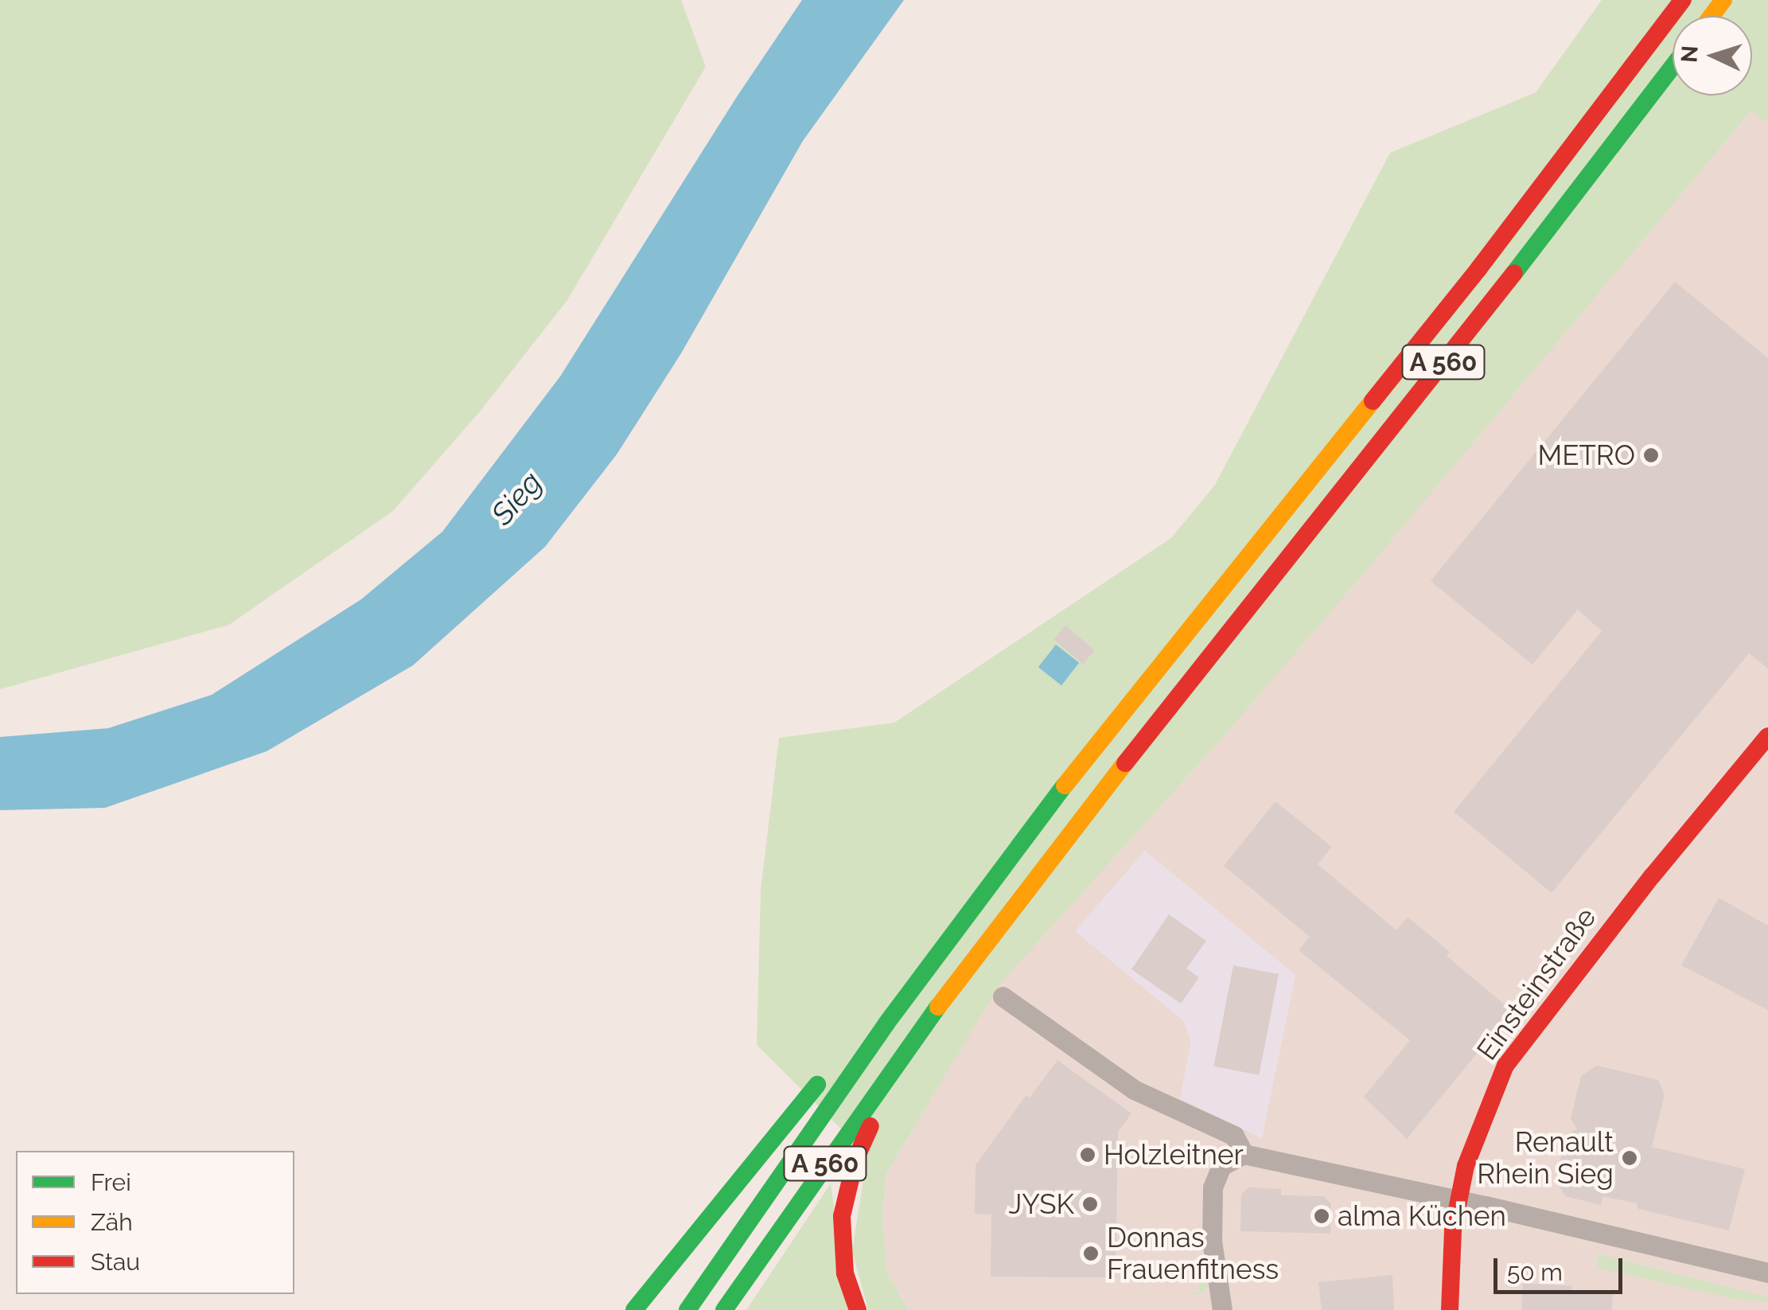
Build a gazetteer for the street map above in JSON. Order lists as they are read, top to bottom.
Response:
{
  "streets": {
    "main road": ["A 560", "Einsteinstraße"]
  },
  "water": ["Sieg"],
  "places": [
    "METRO",
    "Holzleitner",
    "Renault Rhein Sieg",
    "JYSK",
    "alma Küchen",
    "Donnas Frauenfitness"
  ],
  "legend": ["Frei", "Zäh", "Stau"],
  "scale_bar": "50 m",
  "north": "left"
}
